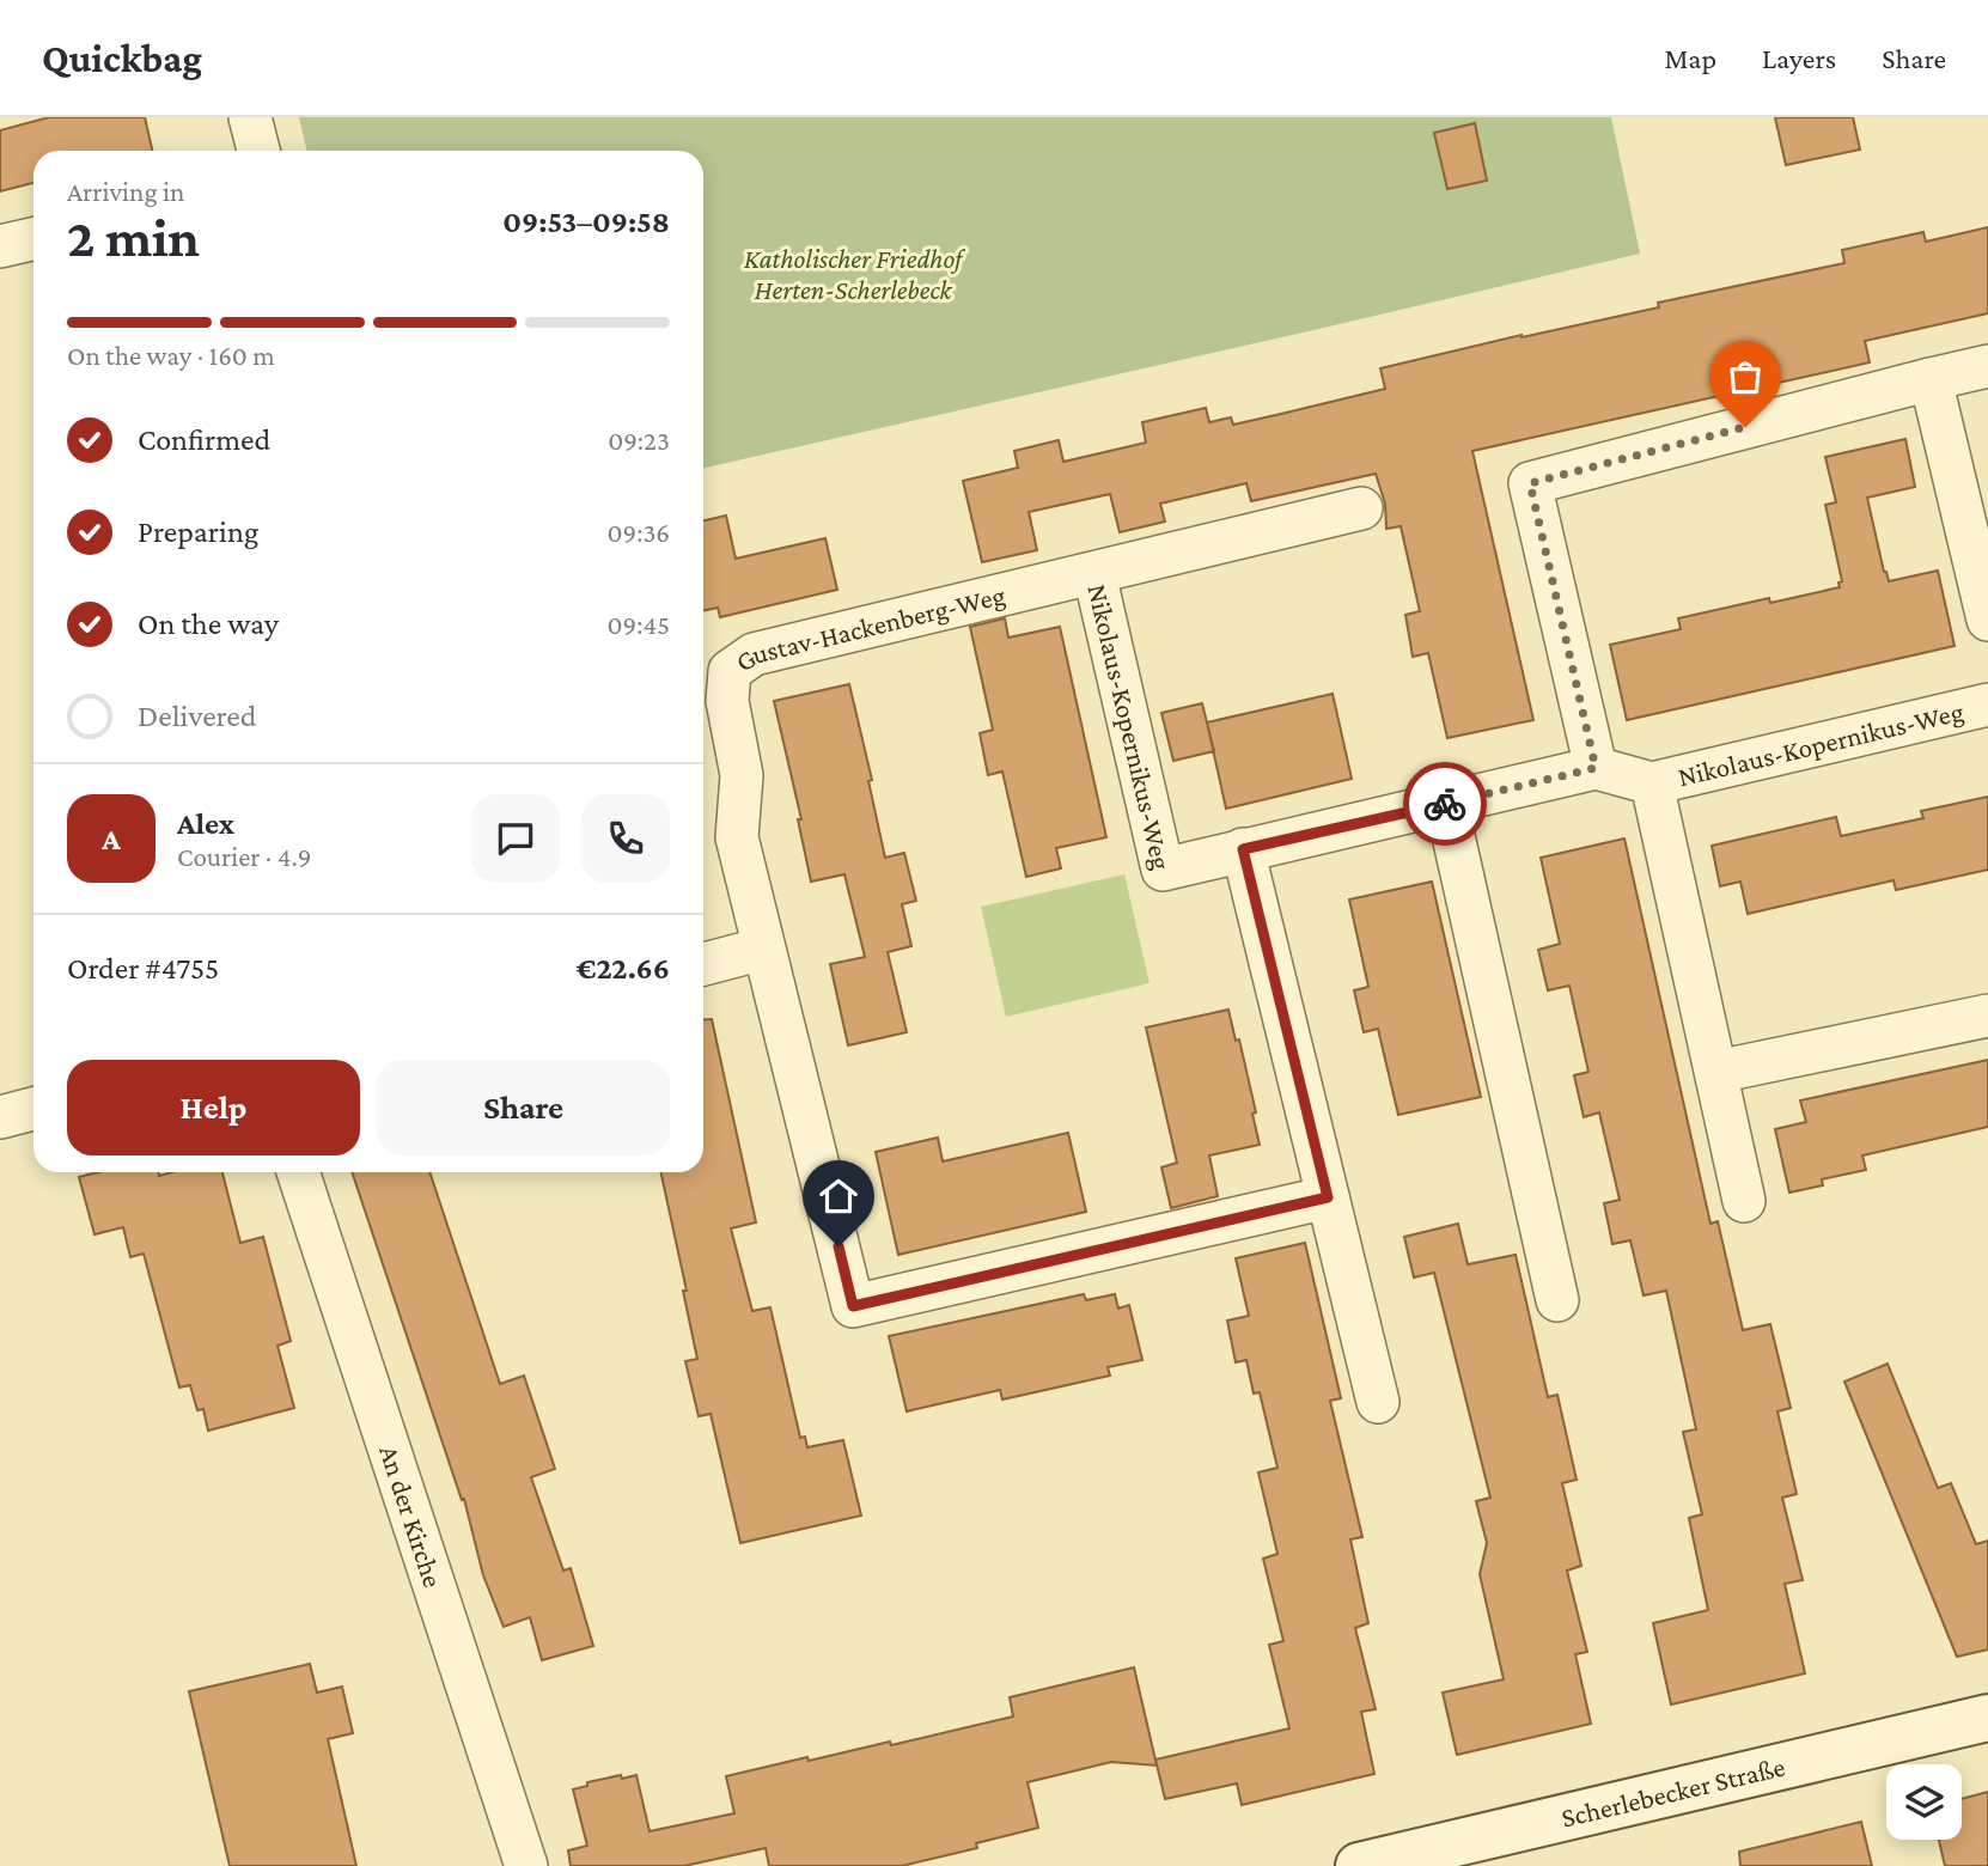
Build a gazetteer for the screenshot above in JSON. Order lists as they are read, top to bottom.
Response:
{
  "streets": {
    "street": [
      "Gustav-Hackenberg-Weg",
      "Nikolaus-Kopernikus-Weg",
      "An der Kirche",
      "Scherlebecker Straße"
    ]
  },
  "crossings": [
    ["Gustav-Hackenberg-Weg", "Nikolaus-Kopernikus-Weg"]
  ],
  "parks": ["Katholischer Friedhof Herten-Scherlebeck"],
  "page": {
    "header": "Quickbag",
    "nav": ["Map", "Layers", "Share"],
    "heading": ["2 min", "Arriving in", "09:53–09:58"],
    "panel": [
      "Alex",
      "Courier · 4.9",
      "Order #4755",
      "€22.66"
    ],
    "bar": "On the way · 160 m",
    "list": [
      ["Confirmed", "09:23"],
      ["Preparing", "09:36"],
      ["On the way", "09:45"],
      "Delivered"
    ],
    "round": "A",
    "buttons": ["Help", "Share"]
  }
}
